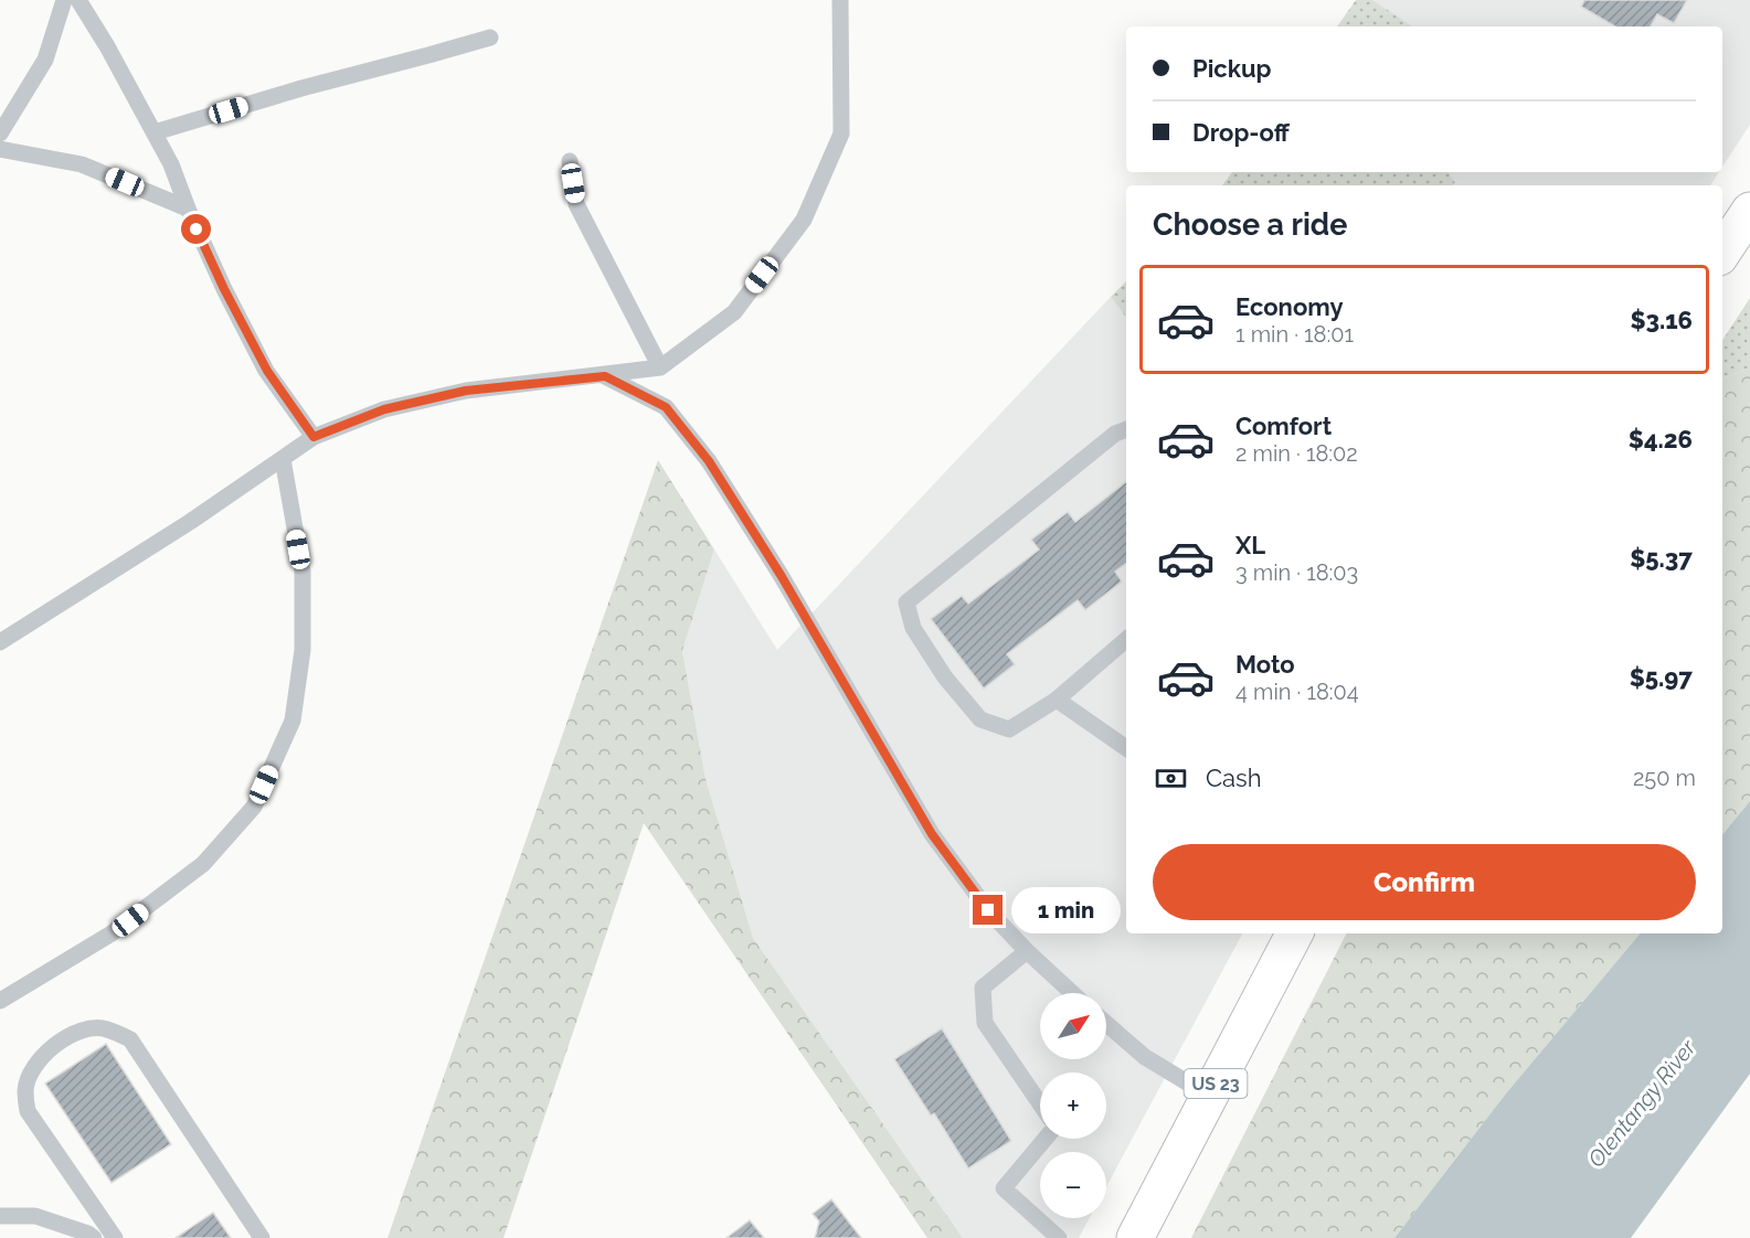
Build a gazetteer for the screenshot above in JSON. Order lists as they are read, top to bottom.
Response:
{
  "streets": {
    "highway": ["US 23"]
  },
  "water": ["Olentangy River"],
  "north": "top right",
  "page": {
    "banner": ["Pickup", "Drop-off"],
    "heading": "Choose a ride",
    "list": [
      {
        "name": "Economy",
        "note": "1 min · 18:01",
        "value": "$3.16"
      },
      {
        "name": "Comfort",
        "note": "2 min · 18:02",
        "value": "$4.26"
      },
      {
        "name": "XL",
        "note": "3 min · 18:03",
        "value": "$5.37"
      },
      {
        "name": "Moto",
        "note": "4 min · 18:04",
        "value": "$5.97"
      }
    ],
    "pay": ["Cash", "250 m"],
    "buttons": "Confirm",
    "bubble": "1 min",
    "map_buttons": ["+", "−"]
  }
}
